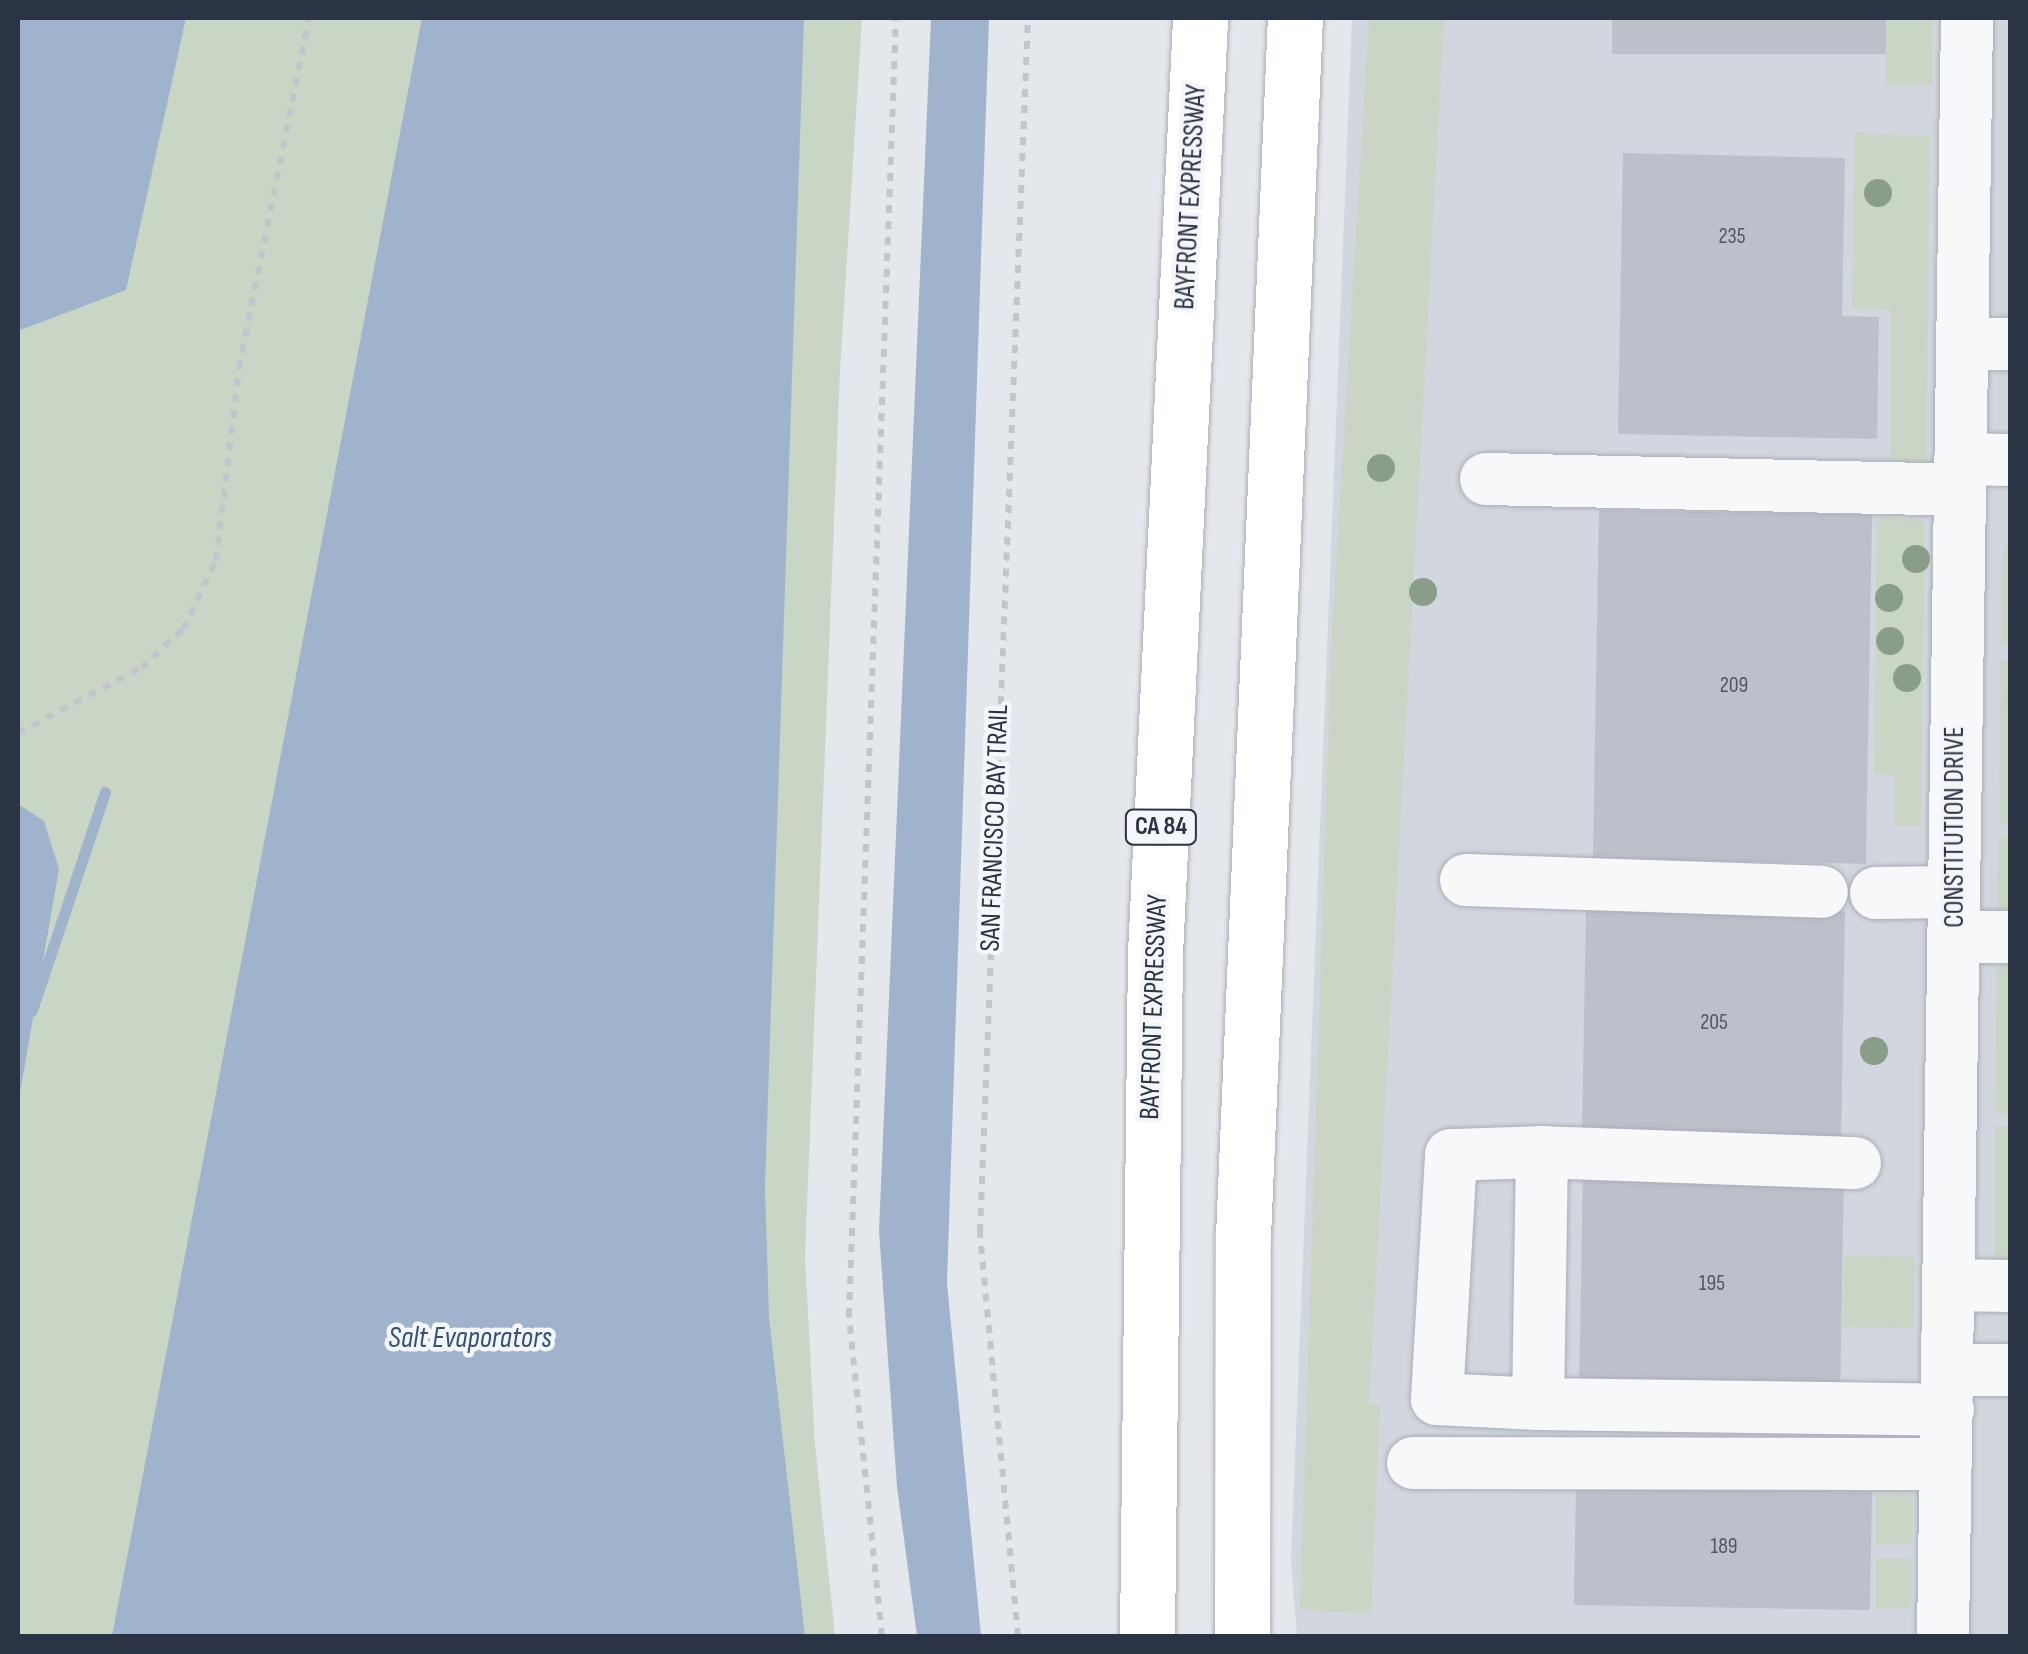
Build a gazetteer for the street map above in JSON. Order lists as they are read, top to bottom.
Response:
{
  "streets": {
    "highway": ["BAYFRONT EXPRESSWAY", "CA 84"],
    "street": ["CONSTITUTION DRIVE"],
    "path": ["SAN FRANCISCO BAY TRAIL"]
  },
  "water": ["Salt Evaporators"],
  "house_numbers": [
    "235",
    "209",
    "205",
    "195",
    "189"
  ]
}
